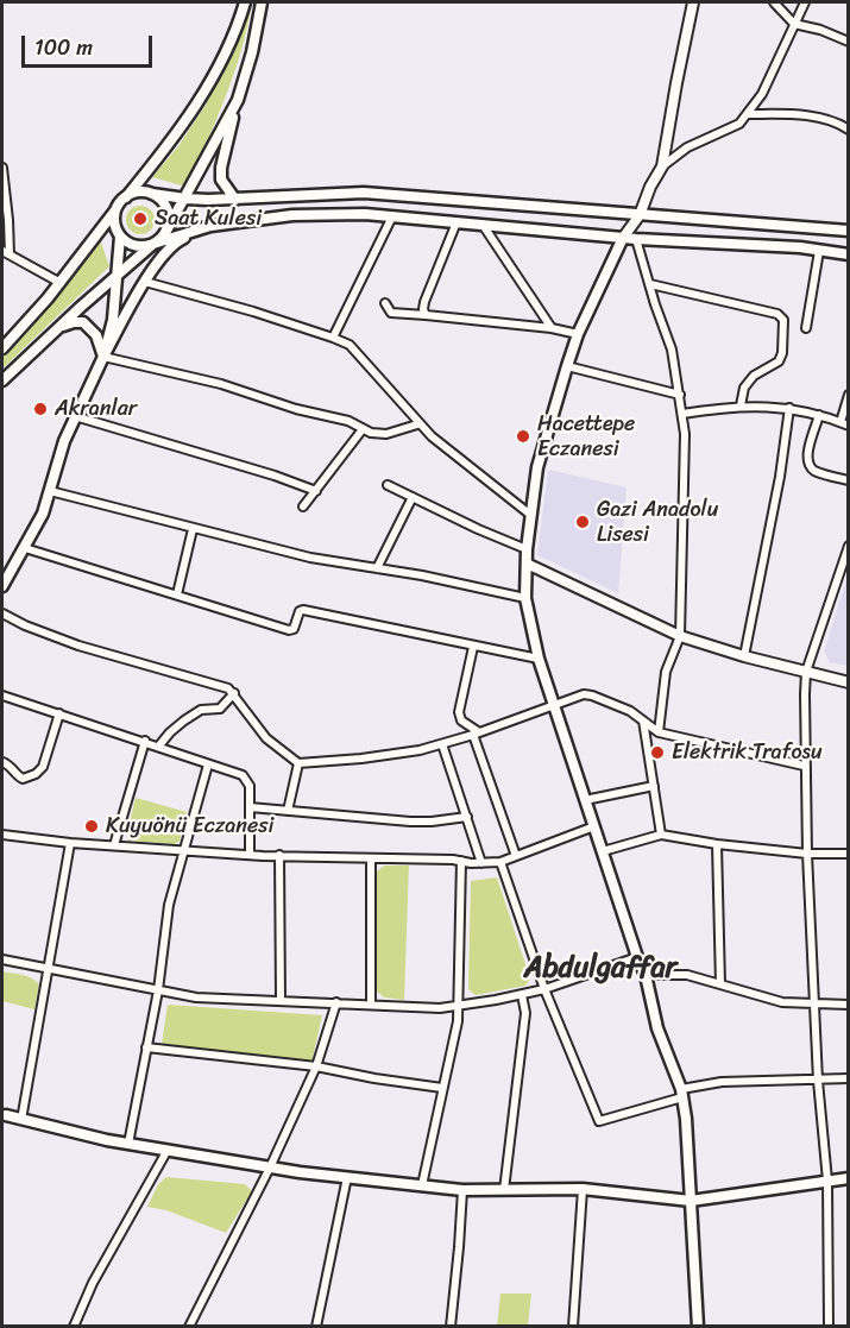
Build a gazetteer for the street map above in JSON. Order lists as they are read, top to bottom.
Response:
{
  "districts": ["Abdulgaffar"],
  "places": [
    "Saat Kulesi",
    "Akranlar",
    "Hacettepe Eczanesi",
    "Gazi Anadolu Lisesi",
    "Elektrik Trafosu",
    "Kuyuönü Eczanesi"
  ],
  "scale_bar": "100 m"
}
